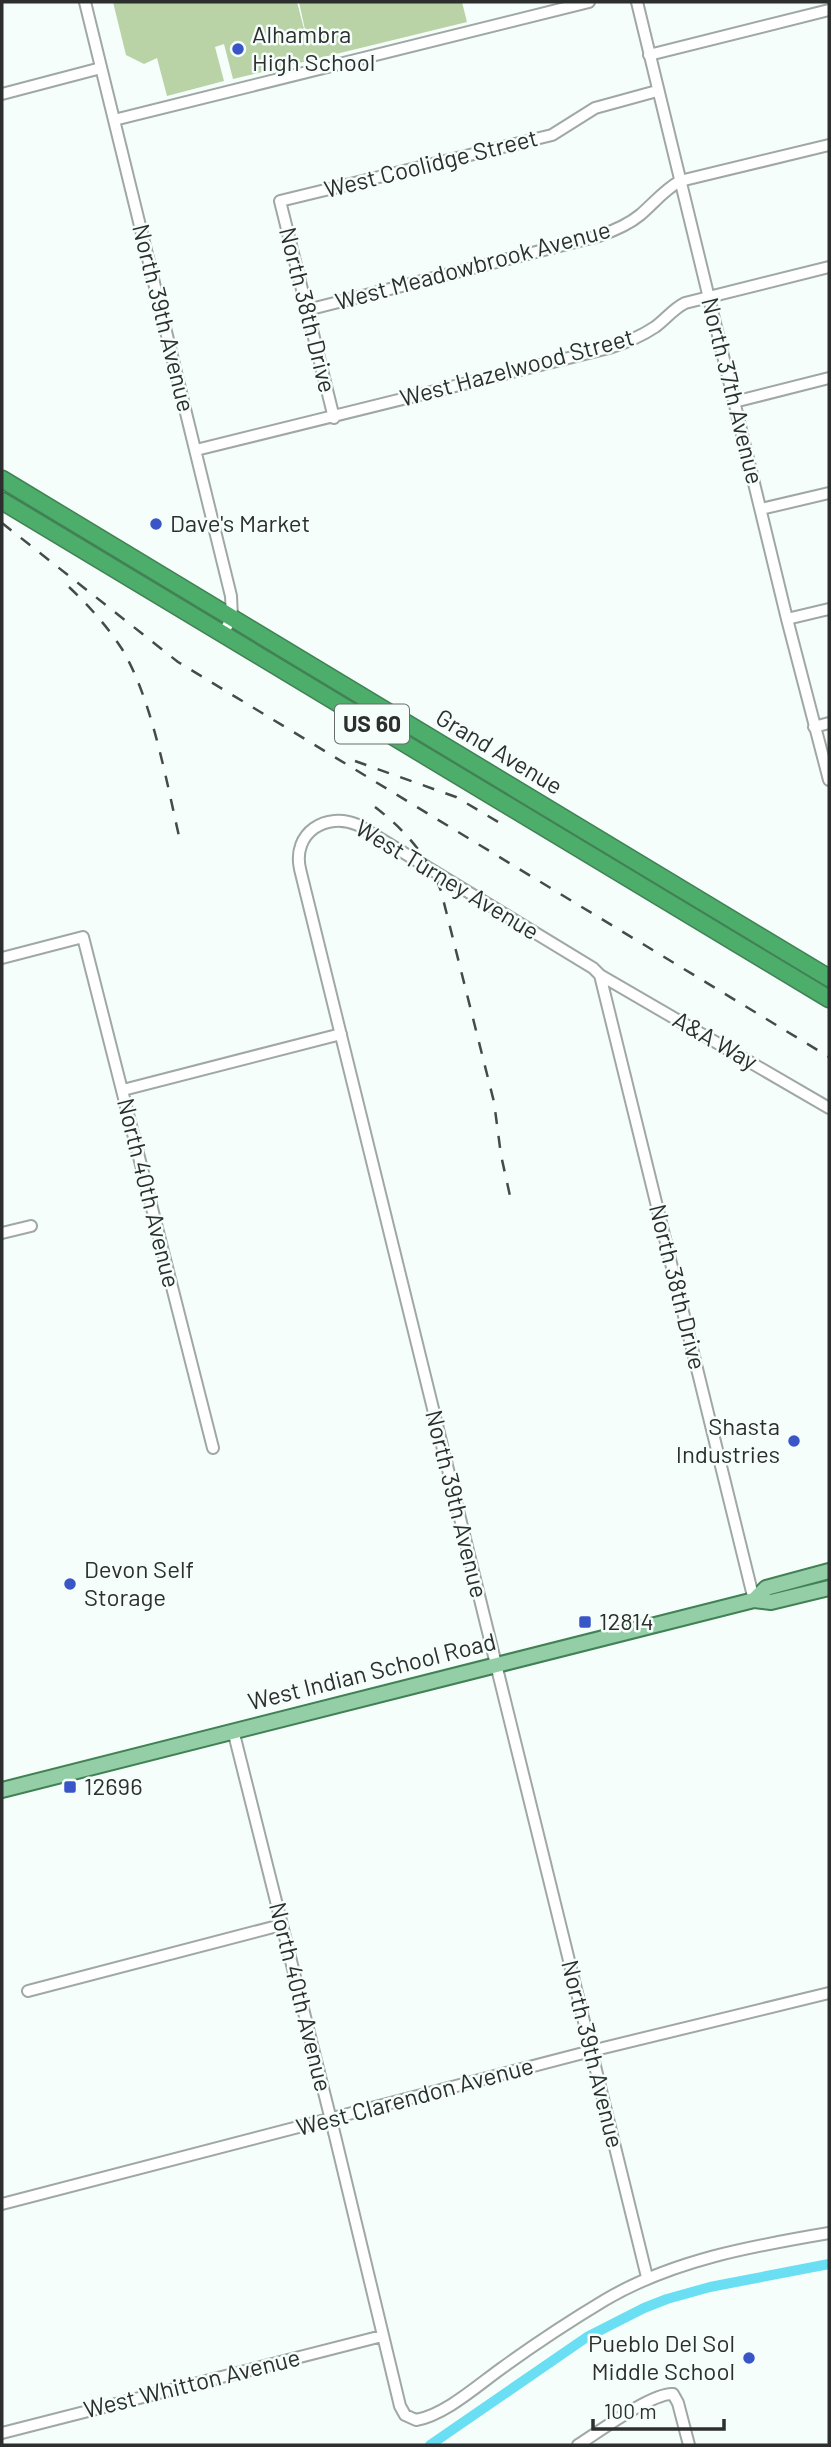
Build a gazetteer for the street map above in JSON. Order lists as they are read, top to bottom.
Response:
{
  "streets": {
    "highway": ["US 60", "Grand Avenue"],
    "main road": ["West Indian School Road"],
    "street": [
      "West Coolidge Street",
      "West Meadowbrook Avenue",
      "North 38th Drive",
      "North 39th Avenue",
      "West Hazelwood Street",
      "North 37th Avenue",
      "West Turney Avenue",
      "A&A Way",
      "North 40th Avenue",
      "West Clarendon Avenue",
      "West Whitton Avenue"
    ]
  },
  "crossings": [
    ["West Coolidge Street", "North 38th Drive"],
    ["West Coolidge Street", "North 37th Avenue"],
    ["West Meadowbrook Avenue", "North 38th Drive"],
    ["West Meadowbrook Avenue", "North 37th Avenue"],
    ["North 38th Drive", "West Hazelwood Street"],
    ["North 38th Drive", "West Turney Avenue"],
    ["North 38th Drive", "A&A Way"],
    ["North 38th Drive", "West Indian School Road"],
    ["North 39th Avenue", "West Hazelwood Street"],
    ["North 39th Avenue", "Grand Avenue"],
    ["North 39th Avenue", "West Turney Avenue"],
    ["North 39th Avenue", "North 40th Avenue"],
    ["North 39th Avenue", "West Indian School Road"],
    ["North 39th Avenue", "West Clarendon Avenue"],
    ["West Hazelwood Street", "North 37th Avenue"],
    ["West Turney Avenue", "A&A Way"],
    ["North 40th Avenue", "West Indian School Road"],
    ["North 40th Avenue", "West Clarendon Avenue"],
    ["North 40th Avenue", "West Whitton Avenue"]
  ],
  "places": {
    "other": [
      "Alhambra High School",
      "Dave's Market",
      "Shasta Industries",
      "Devon Self Storage",
      "Pueblo Del Sol Middle School"
    ],
    "transit": ["12814", "12696"]
  },
  "scale_bar": "100 m"
}
